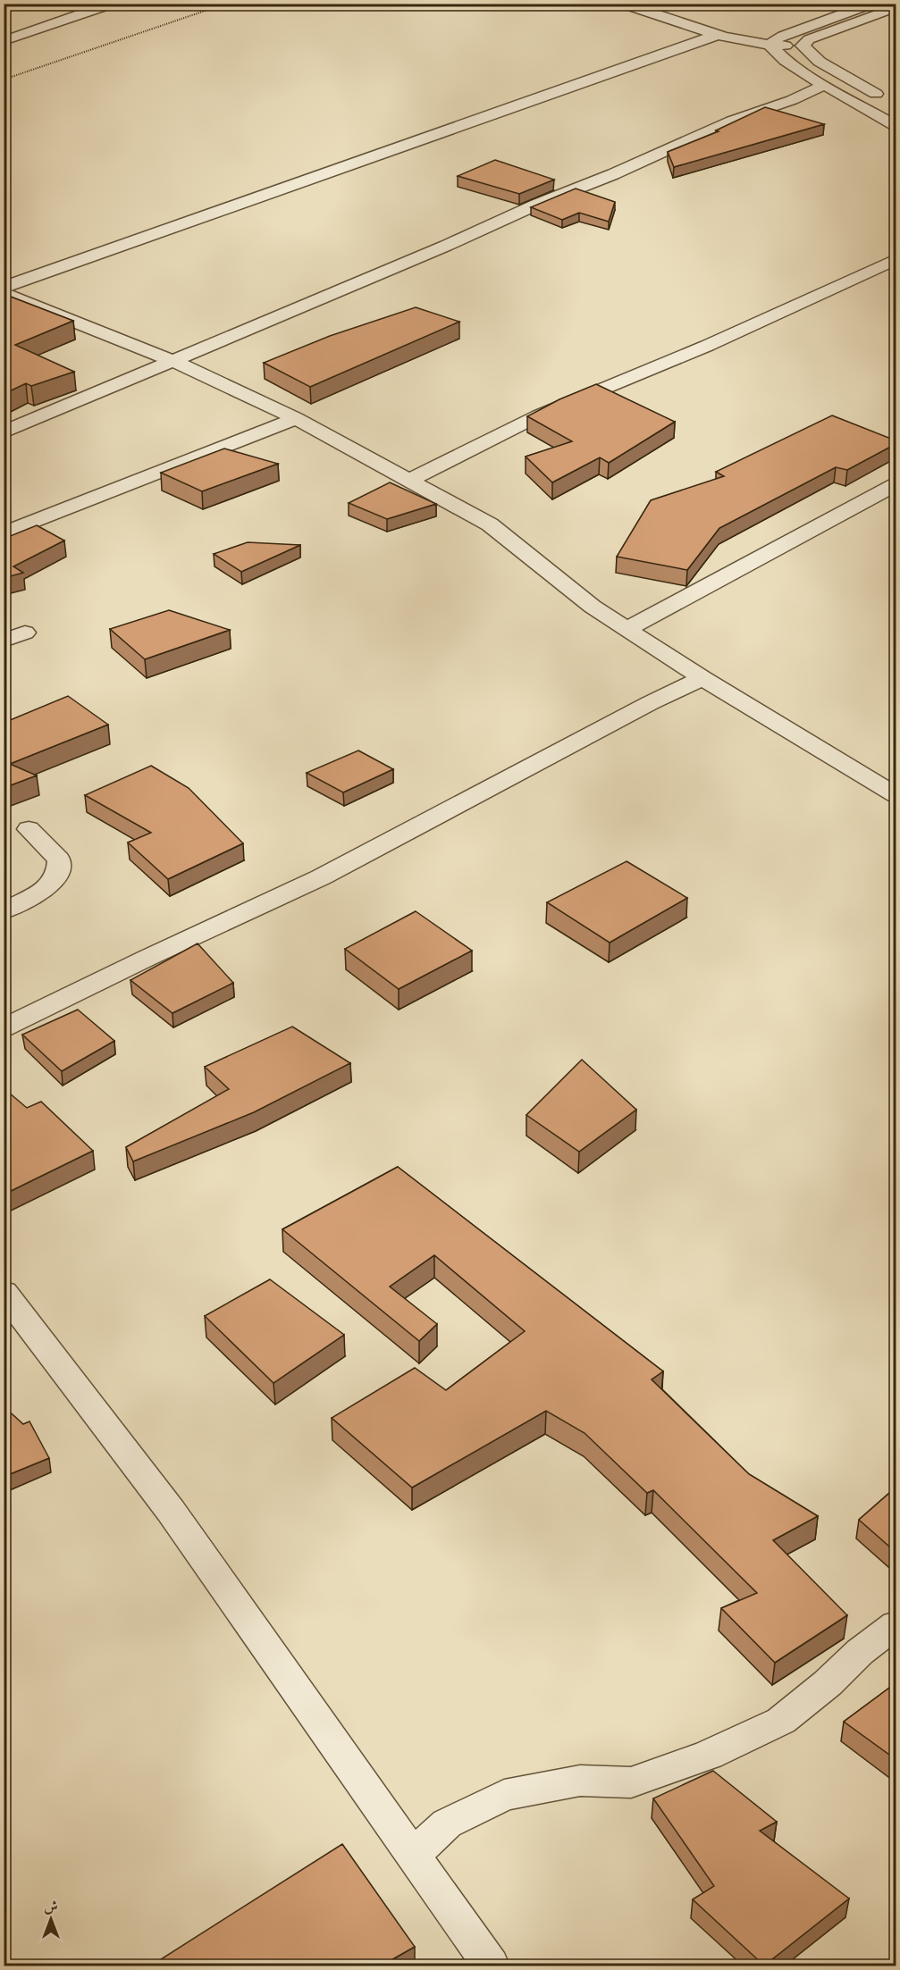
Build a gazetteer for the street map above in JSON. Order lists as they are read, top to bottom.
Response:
{
  "north": "top"
}
